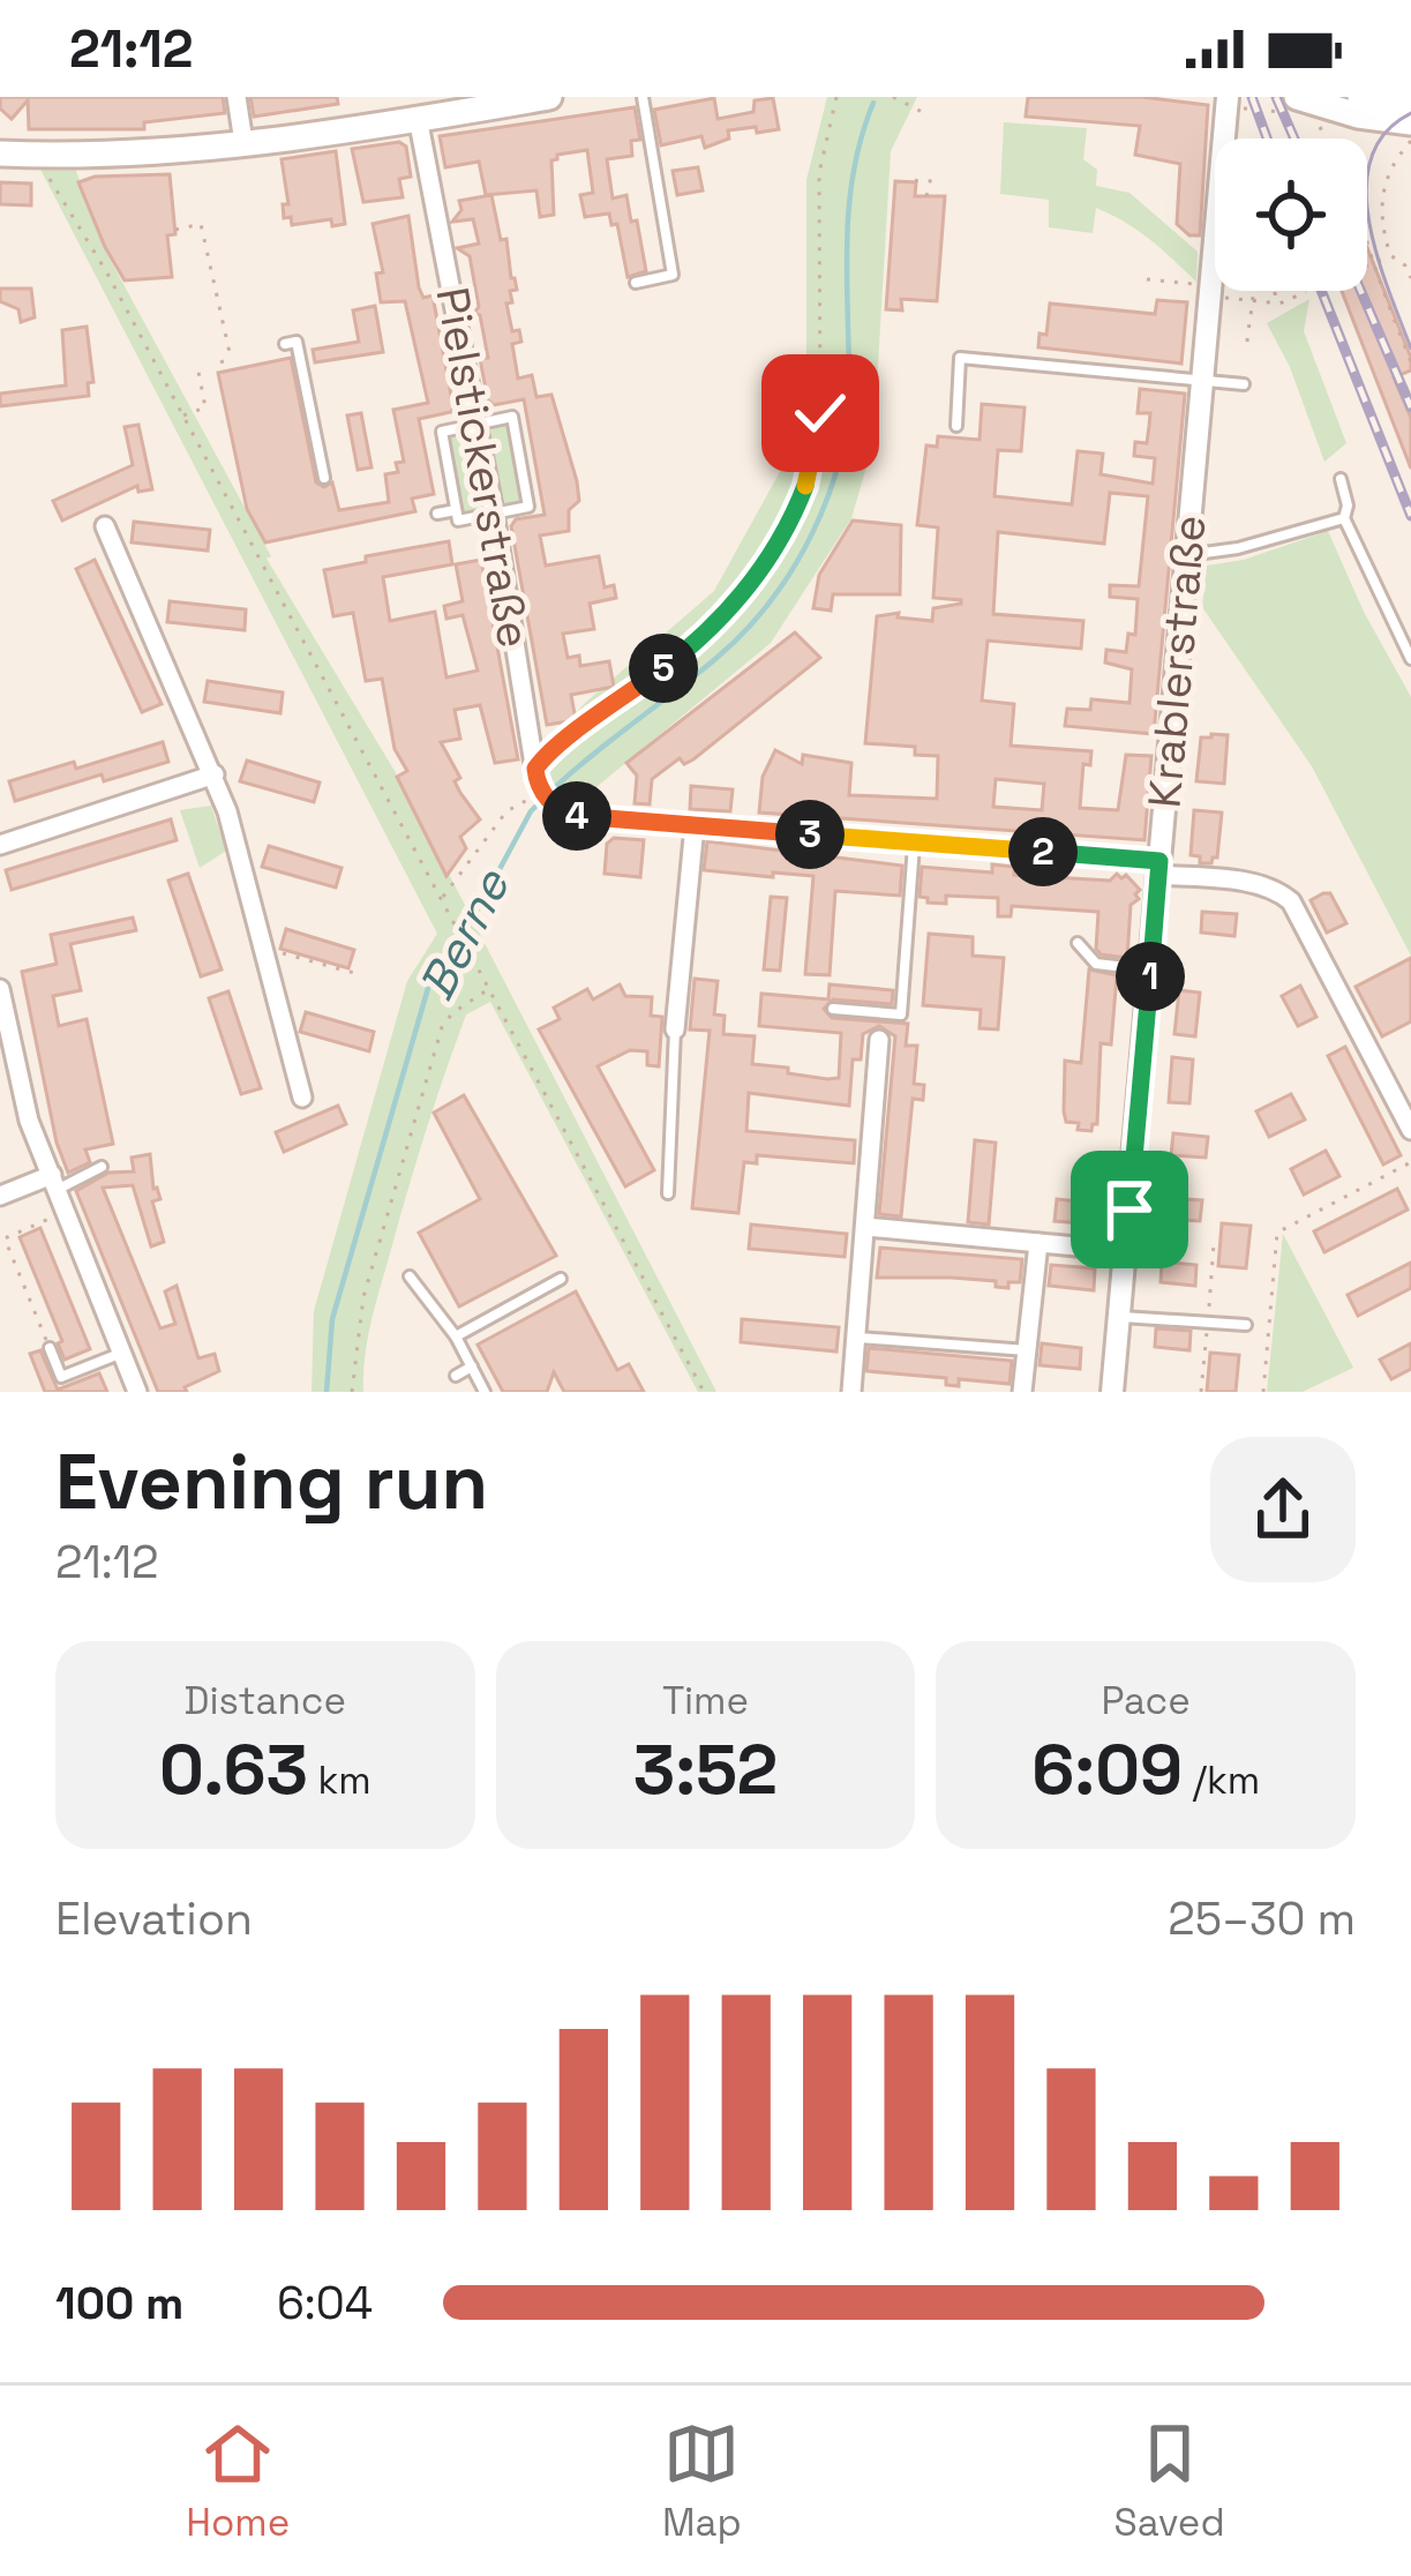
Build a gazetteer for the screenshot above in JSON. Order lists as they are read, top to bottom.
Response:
{
  "streets": {
    "street": ["Pielstickerstraße", "Krablerstraße"]
  },
  "water": ["Berne"],
  "page": {
    "status": "21:12",
    "pins": [
      "5",
      "4",
      "3",
      "2",
      "1"
    ],
    "heading": ["Evening run", "21:12"],
    "stats": [
      ["Distance", "0.63 km"],
      ["Time", "3:52"],
      ["Pace", "6:09 /km"]
    ],
    "chart": ["Elevation", "25–30 m"],
    "list": [
      {
        "name": "100 m",
        "note": "6:04"
      }
    ],
    "tabs": ["Home", "Map", "Saved"]
  }
}
